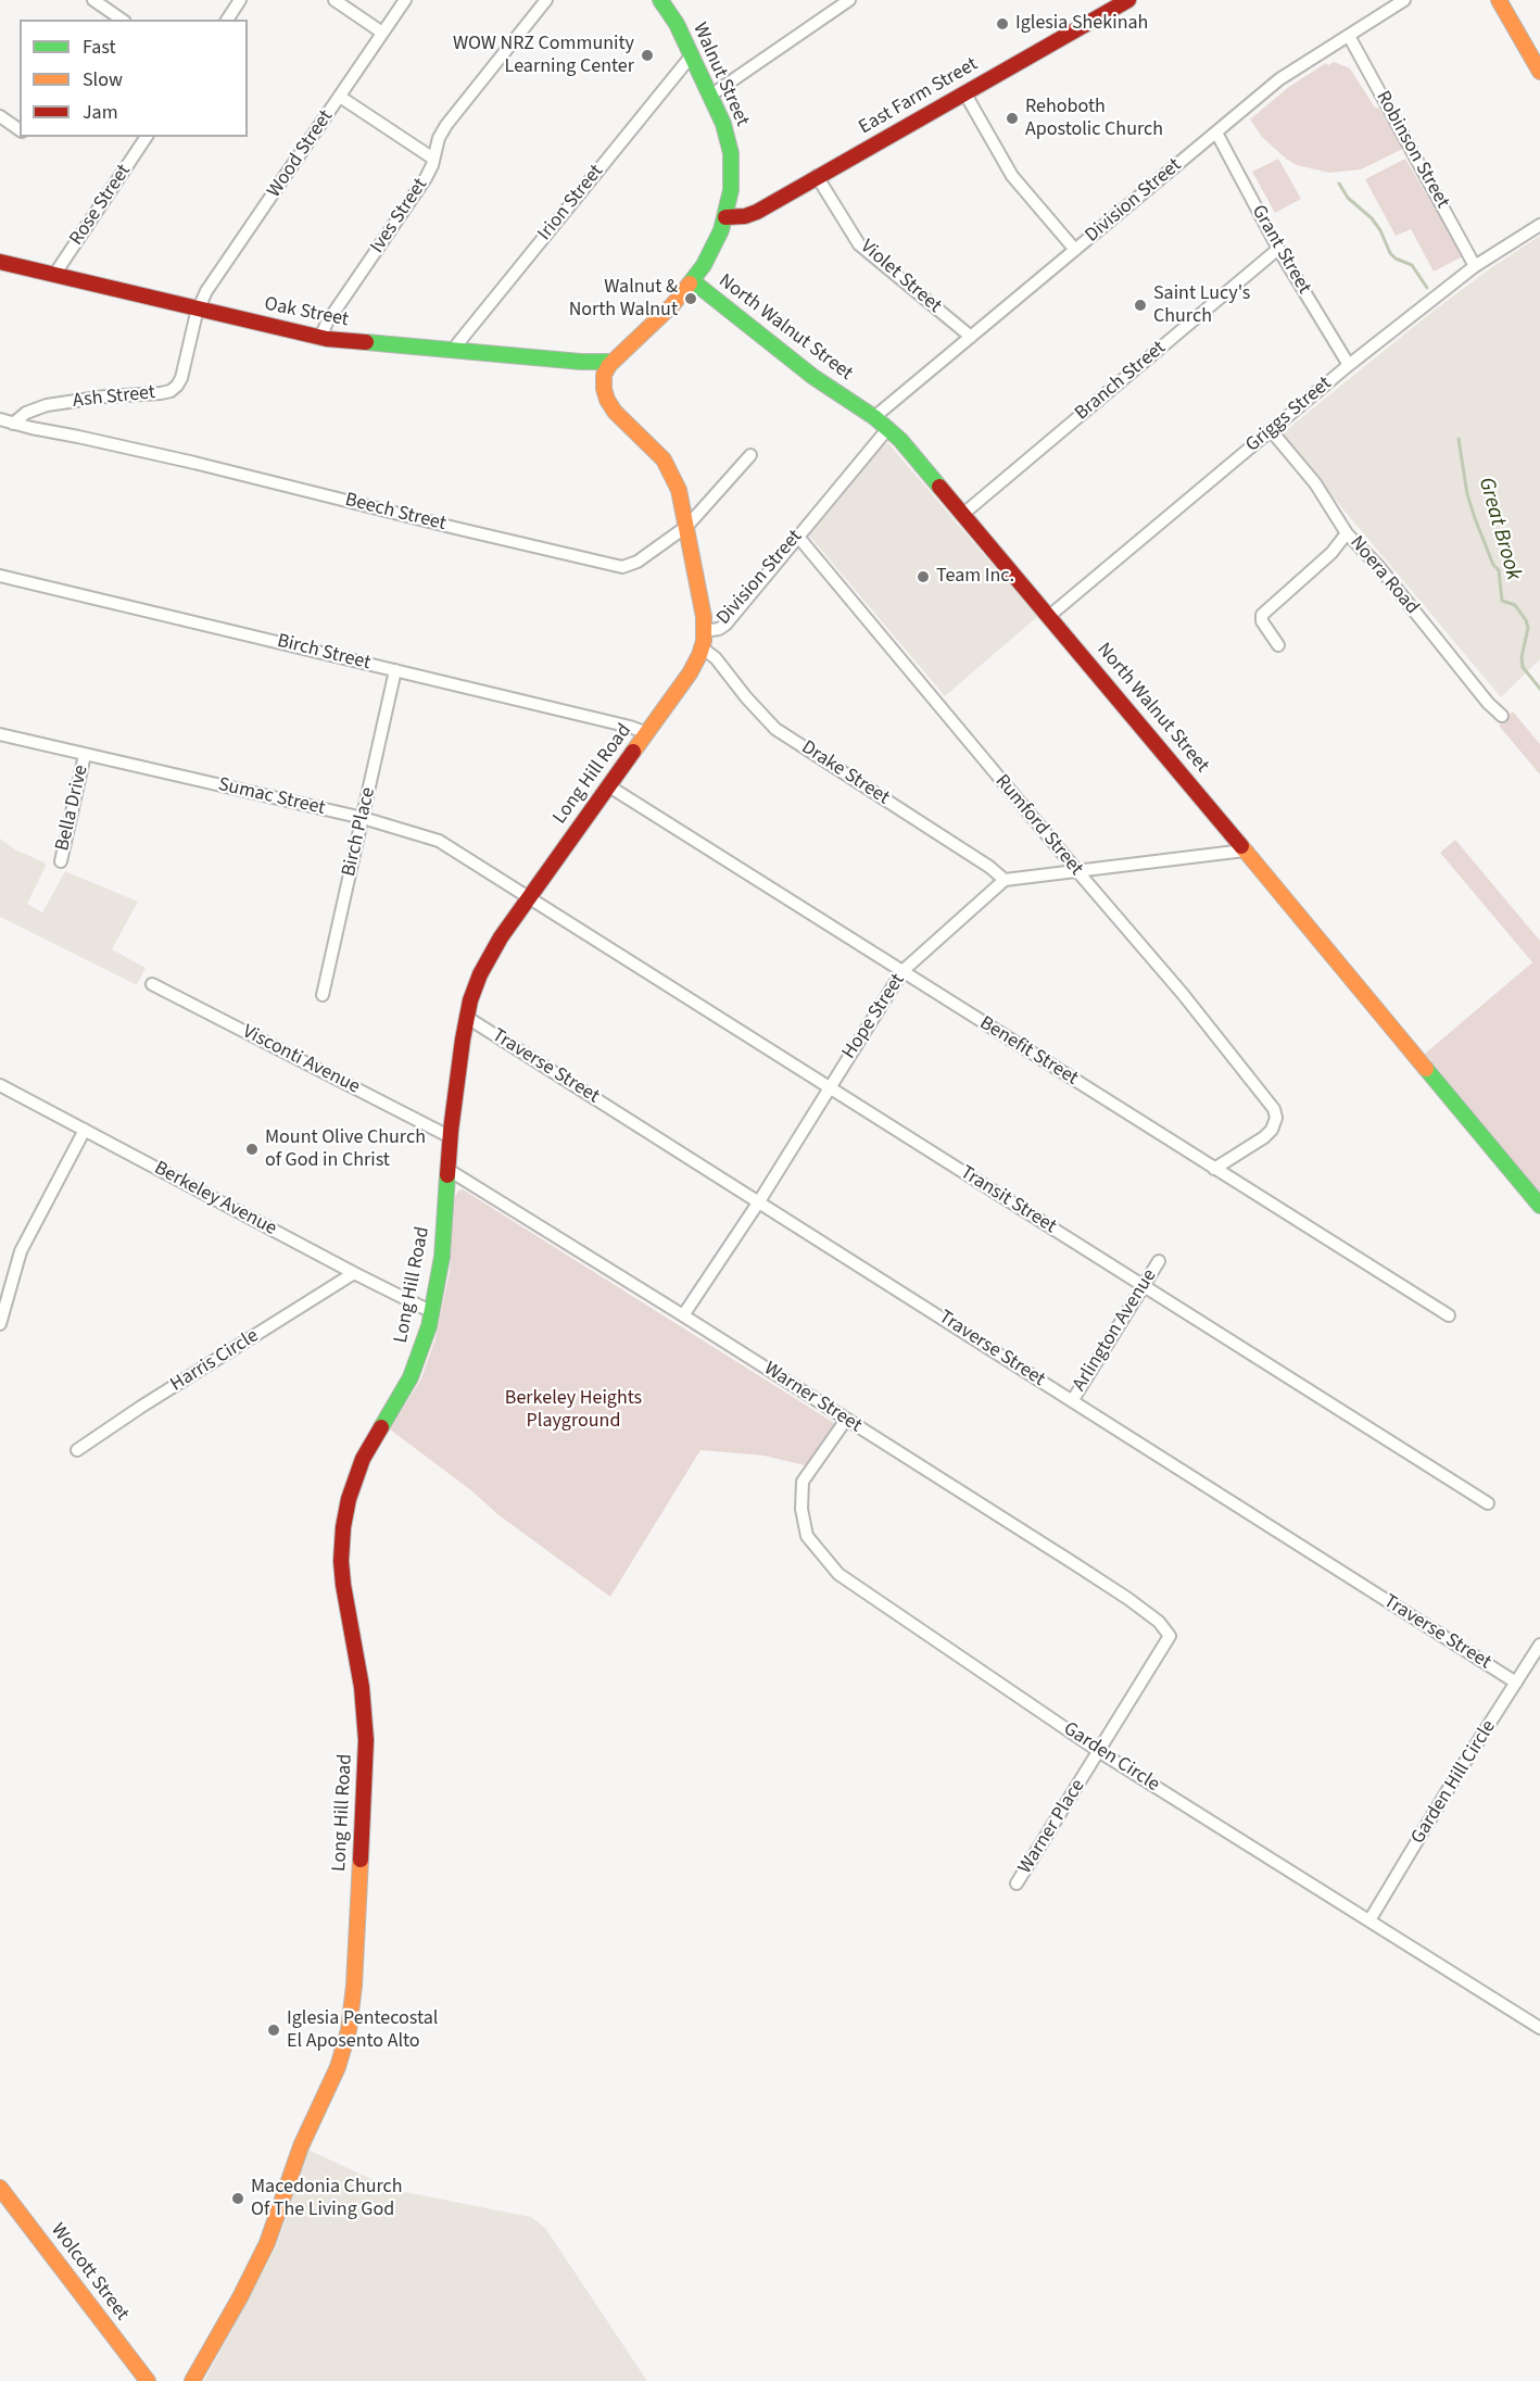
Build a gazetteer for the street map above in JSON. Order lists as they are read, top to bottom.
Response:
{
  "streets": {
    "main road": [
      "Walnut Street",
      "East Farm Street",
      "Oak Street",
      "North Walnut Street",
      "Long Hill Road",
      "Wolcott Street"
    ],
    "street": [
      "Robinson Street",
      "Wood Street",
      "Division Street",
      "Irion Street",
      "Rose Street",
      "Ives Street",
      "Grant Street",
      "Violet Street",
      "Branch Street",
      "Ash Street",
      "Griggs Street",
      "Beech Street",
      "Noera Road",
      "Birch Street",
      "Drake Street",
      "Sumac Street",
      "Bella Drive",
      "Rumford Street",
      "Birch Place",
      "Hope Street",
      "Benefit Street",
      "Visconti Avenue",
      "Traverse Street",
      "Berkeley Avenue",
      "Transit Street",
      "Arlington Avenue",
      "Harris Circle",
      "Warner Street",
      "Garden Circle",
      "Garden Hill Circle",
      "Warner Place"
    ]
  },
  "crossings": [
    ["Walnut Street", "East Farm Street"],
    ["Walnut Street", "Irion Street"],
    ["Walnut Street", "Oak Street"],
    ["Walnut Street", "North Walnut Street"],
    ["Walnut Street", "Long Hill Road"],
    ["East Farm Street", "Violet Street"],
    ["Robinson Street", "Division Street"],
    ["Robinson Street", "Griggs Street"],
    ["Wood Street", "Oak Street"],
    ["Wood Street", "Ash Street"],
    ["Division Street", "Grant Street"],
    ["Division Street", "Violet Street"],
    ["Division Street", "North Walnut Street"],
    ["Division Street", "Long Hill Road"],
    ["Division Street", "Rumford Street"],
    ["Irion Street", "Oak Street"],
    ["Rose Street", "Oak Street"],
    ["Ives Street", "Oak Street"],
    ["Grant Street", "Branch Street"],
    ["Grant Street", "Griggs Street"],
    ["Oak Street", "Ash Street"],
    ["Oak Street", "Long Hill Road"],
    ["North Walnut Street", "Branch Street"],
    ["North Walnut Street", "Griggs Street"],
    ["Ash Street", "Beech Street"],
    ["Griggs Street", "Noera Road"],
    ["Beech Street", "Long Hill Road"],
    ["Birch Street", "Long Hill Road"],
    ["Birch Street", "Birch Place"],
    ["Drake Street", "Long Hill Road"],
    ["Drake Street", "Hope Street"],
    ["Long Hill Road", "Sumac Street"],
    ["Long Hill Road", "Benefit Street"],
    ["Long Hill Road", "Visconti Avenue"],
    ["Long Hill Road", "Traverse Street"],
    ["Long Hill Road", "Berkeley Avenue"],
    ["Long Hill Road", "Transit Street"],
    ["Long Hill Road", "Warner Street"],
    ["Sumac Street", "Bella Drive"],
    ["Sumac Street", "Birch Place"],
    ["Sumac Street", "Transit Street"],
    ["Rumford Street", "Benefit Street"],
    ["Hope Street", "Benefit Street"],
    ["Hope Street", "Traverse Street"],
    ["Hope Street", "Transit Street"],
    ["Hope Street", "Warner Street"],
    ["Traverse Street", "Arlington Avenue"],
    ["Traverse Street", "Garden Hill Circle"],
    ["Berkeley Avenue", "Harris Circle"],
    ["Transit Street", "Arlington Avenue"],
    ["Warner Street", "Garden Circle"],
    ["Warner Street", "Warner Place"],
    ["Garden Circle", "Garden Hill Circle"],
    ["Garden Circle", "Warner Place"]
  ],
  "water": ["Great Brook"],
  "parks": ["Berkeley Heights Playground"],
  "places": [
    "Iglesia Shekinah",
    "WOW NRZ Community Learning Center",
    "Rehoboth Apostolic Church",
    "Walnut & North Walnut",
    "Saint Lucy's Church",
    "Team Inc.",
    "Mount Olive Church of God in Christ",
    "Iglesia Pentecostal El Aposento Alto",
    "Macedonia Church Of The Living God"
  ],
  "legend": ["Fast", "Slow", "Jam"]
}
